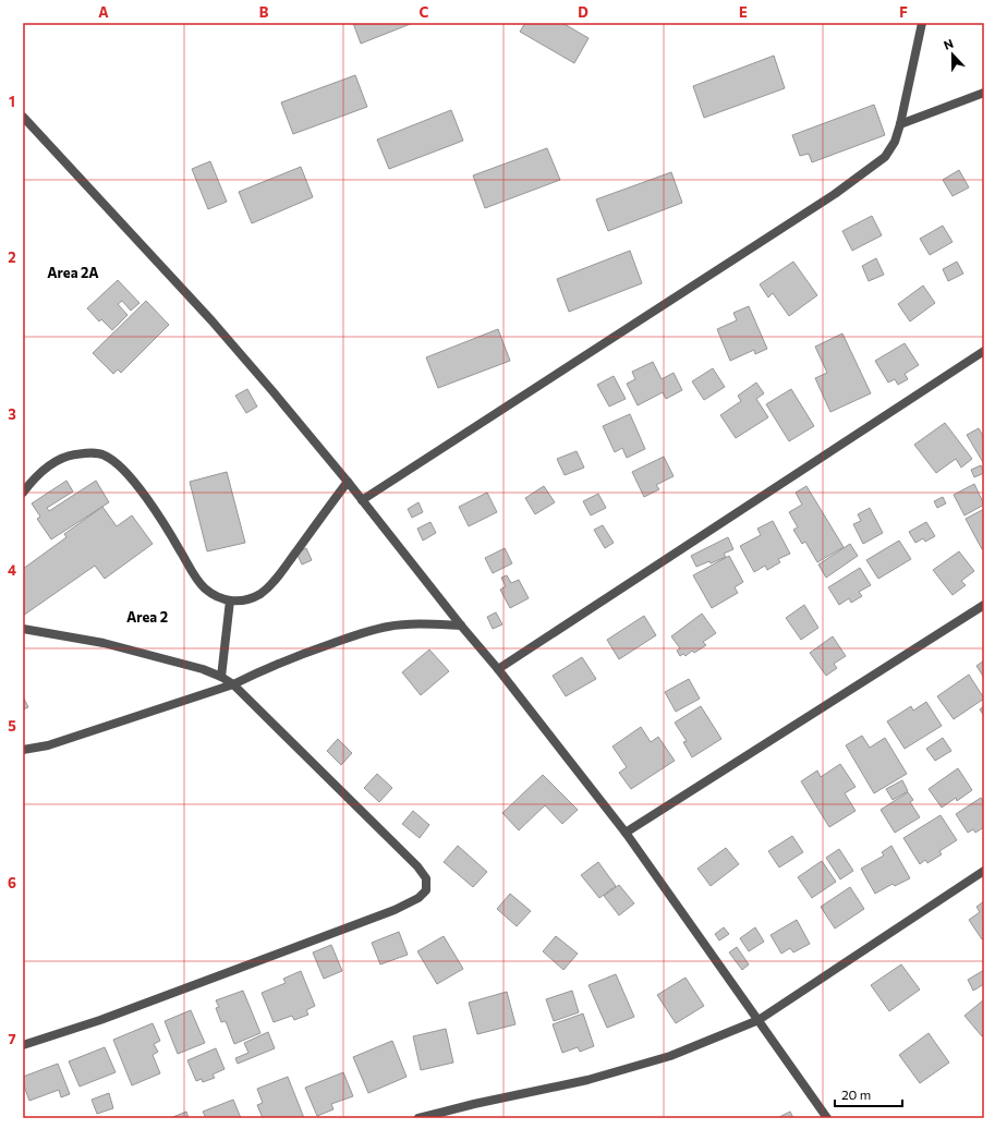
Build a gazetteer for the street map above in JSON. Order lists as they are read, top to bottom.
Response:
{
  "districts": ["Area 2A", "Area 2"],
  "scale_bar": "20 m",
  "north": "top",
  "grid": {
    "columns": [
      "A",
      "B",
      "C",
      "D",
      "E",
      "F"
    ],
    "rows": [
      "1",
      "2",
      "3",
      "4",
      "5",
      "6",
      "7"
    ]
  }
}
